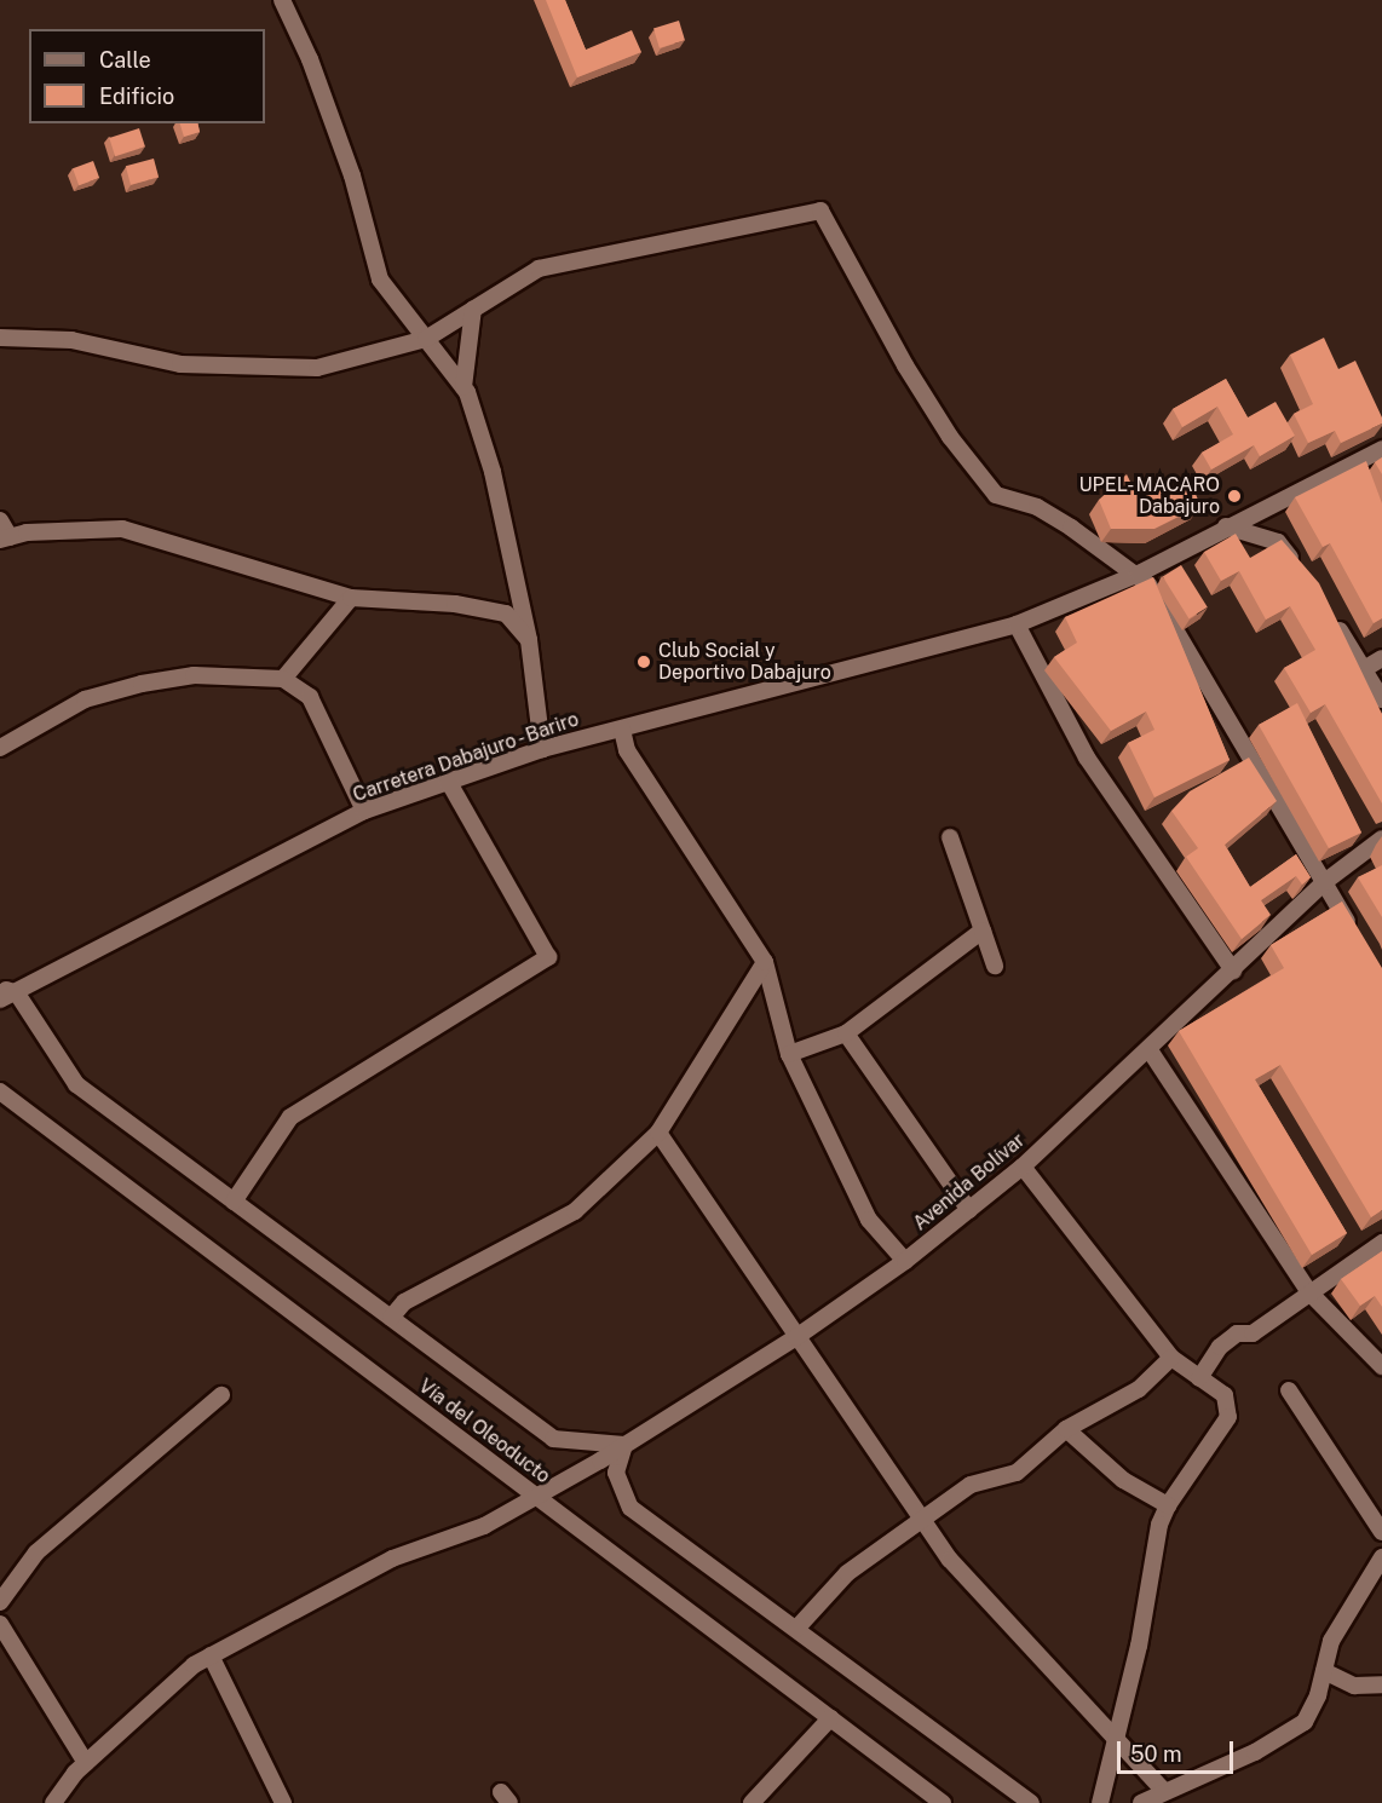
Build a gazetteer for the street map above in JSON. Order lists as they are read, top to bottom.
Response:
{
  "streets": {
    "street": ["Carretera Dabajuro - Bariro", "Avenida Bolívar", "Vía del Oleoducto"]
  },
  "crossings": [
    ["Avenida Bolívar", "Vía del Oleoducto"]
  ],
  "places": ["UPEL- MACARO Dabajuro", "Club Social y Deportivo Dabajuro"],
  "legend": ["Calle", "Edificio"],
  "scale_bar": "50 m"
}
